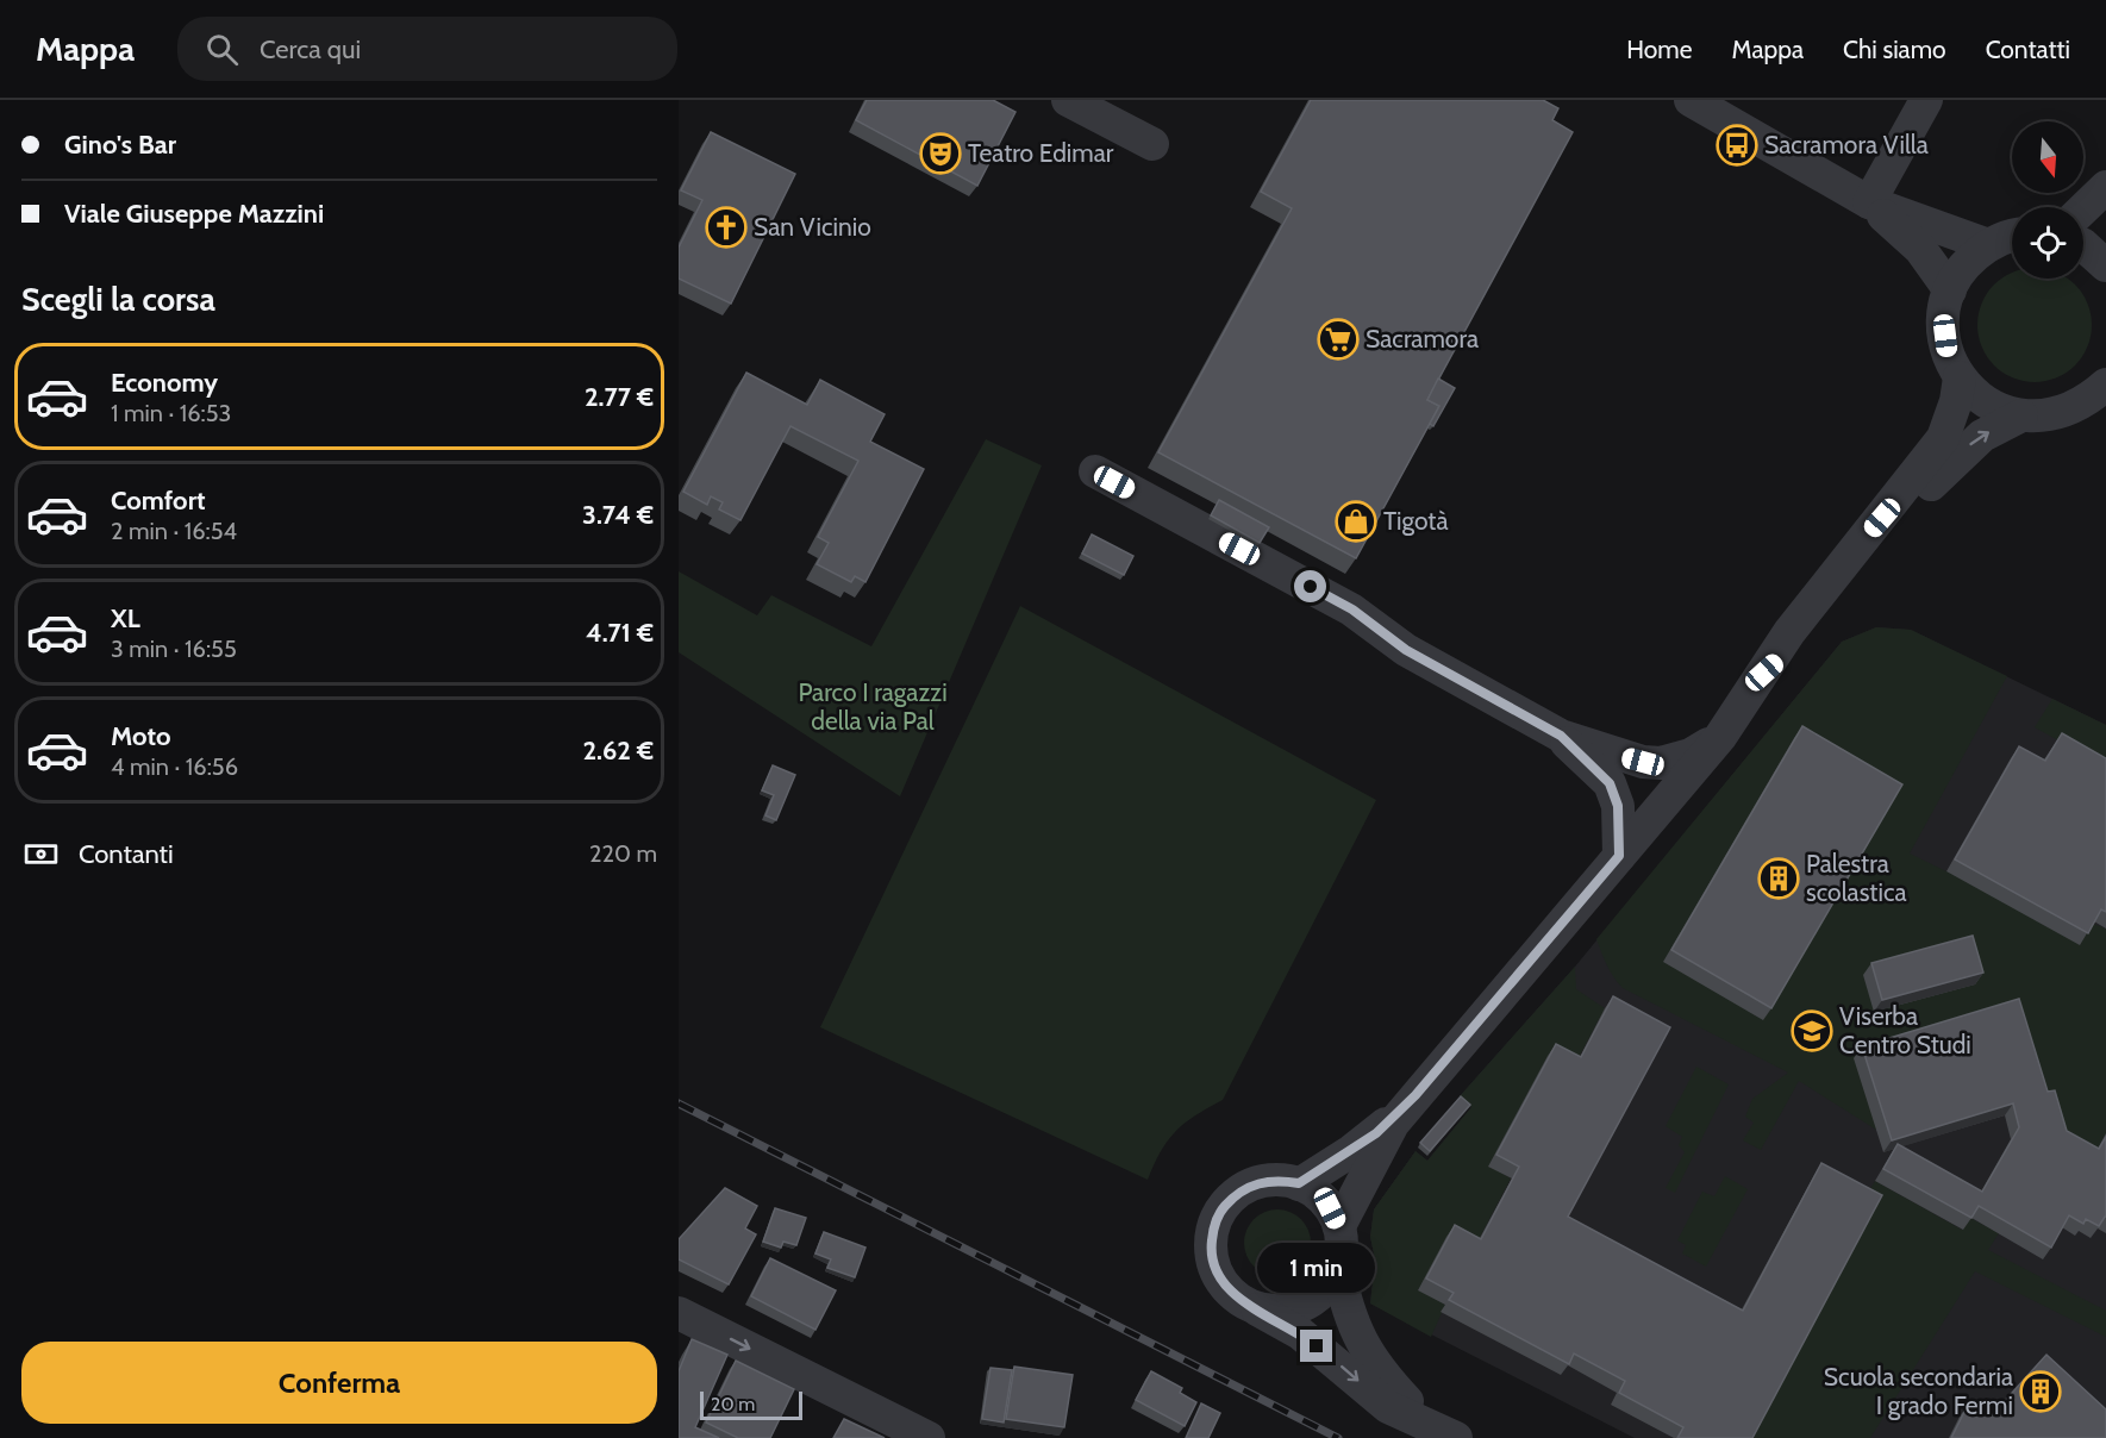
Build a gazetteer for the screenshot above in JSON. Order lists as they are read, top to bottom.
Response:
{
  "parks": ["Parco I ragazzi della via Pal"],
  "places": {
    "bus stop": ["Sacramora Villa"],
    "theatre": ["Teatro Edimar"],
    "church": ["San Vicinio"],
    "supermarket": ["Sacramora"],
    "shop": ["Tigotà"],
    "building": ["Palestra scolastica", "Scuola secondaria I grado Fermi"],
    "school or university": ["Viserba Centro Studi"]
  },
  "scale_bar": "20 m",
  "north": "bottom",
  "page": {
    "header": "Mappa",
    "search": "Cerca qui",
    "nav": [
      "Home",
      "Mappa",
      "Chi siamo",
      "Contatti"
    ],
    "banner": ["Gino's Bar", "Viale Giuseppe Mazzini"],
    "heading": "Scegli la corsa",
    "list": [
      {
        "name": "Economy",
        "note": "1 min · 16:53",
        "value": "2.77 €"
      },
      {
        "name": "Comfort",
        "note": "2 min · 16:54",
        "value": "3.74 €"
      },
      {
        "name": "XL",
        "note": "3 min · 16:55",
        "value": "4.71 €"
      },
      {
        "name": "Moto",
        "note": "4 min · 16:56",
        "value": "2.62 €"
      }
    ],
    "pay": ["Contanti", "220 m"],
    "bubble": "1 min",
    "buttons": "Conferma",
    "scale": "20 m"
  }
}
